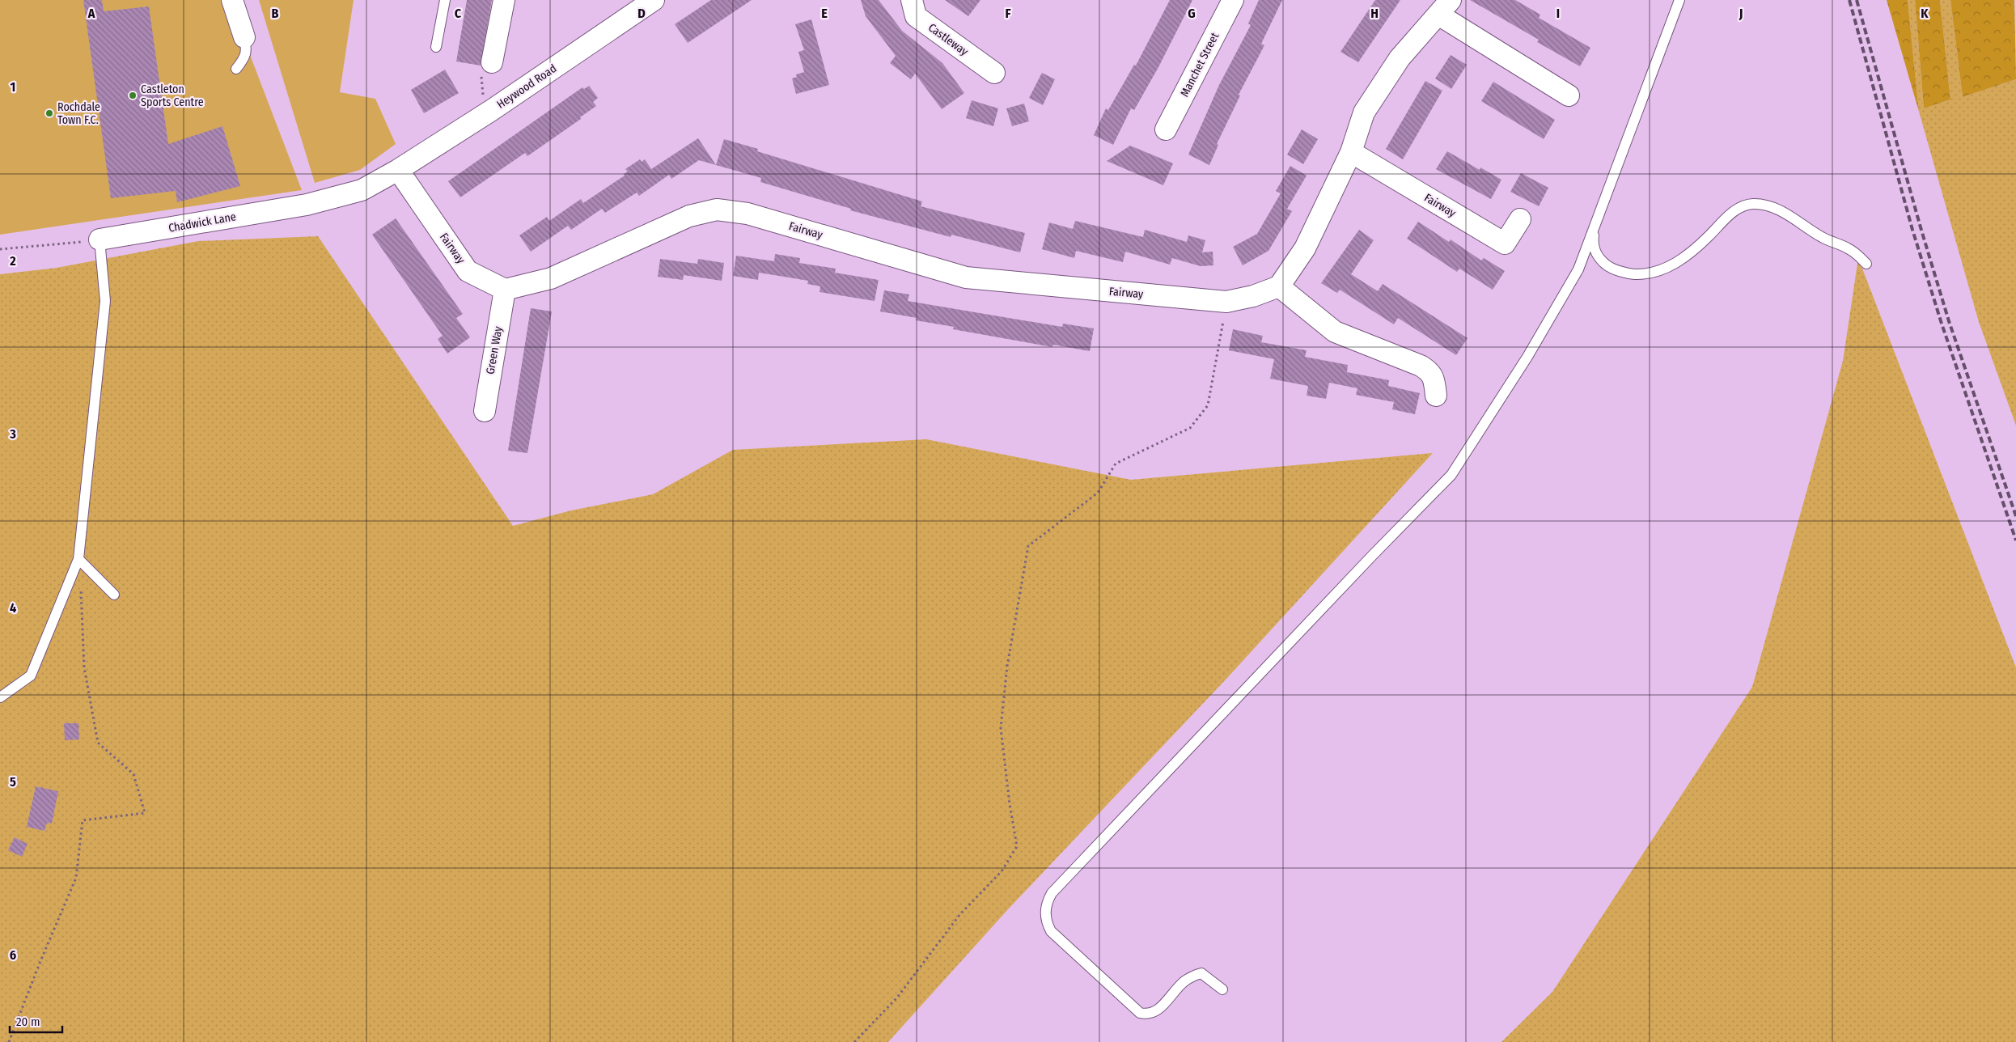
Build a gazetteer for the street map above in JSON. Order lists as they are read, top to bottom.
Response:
{
  "streets": {
    "street": [
      "Castleway",
      "Manchet Street",
      "Heywood Road",
      "Fairway",
      "Chadwick Lane",
      "Green Way"
    ]
  },
  "crossings": [
    ["Heywood Road", "Fairway"],
    ["Heywood Road", "Chadwick Lane"],
    ["Fairway", "Chadwick Lane"],
    ["Fairway", "Green Way"]
  ],
  "places": ["Castleton Sports Centre", "Rochdale Town F.C."],
  "scale_bar": "20 m",
  "grid": {
    "columns": [
      "A",
      "B",
      "C",
      "D",
      "E",
      "F",
      "G",
      "H",
      "I",
      "J",
      "K"
    ],
    "rows": [
      "1",
      "2",
      "3",
      "4",
      "5",
      "6"
    ]
  }
}
